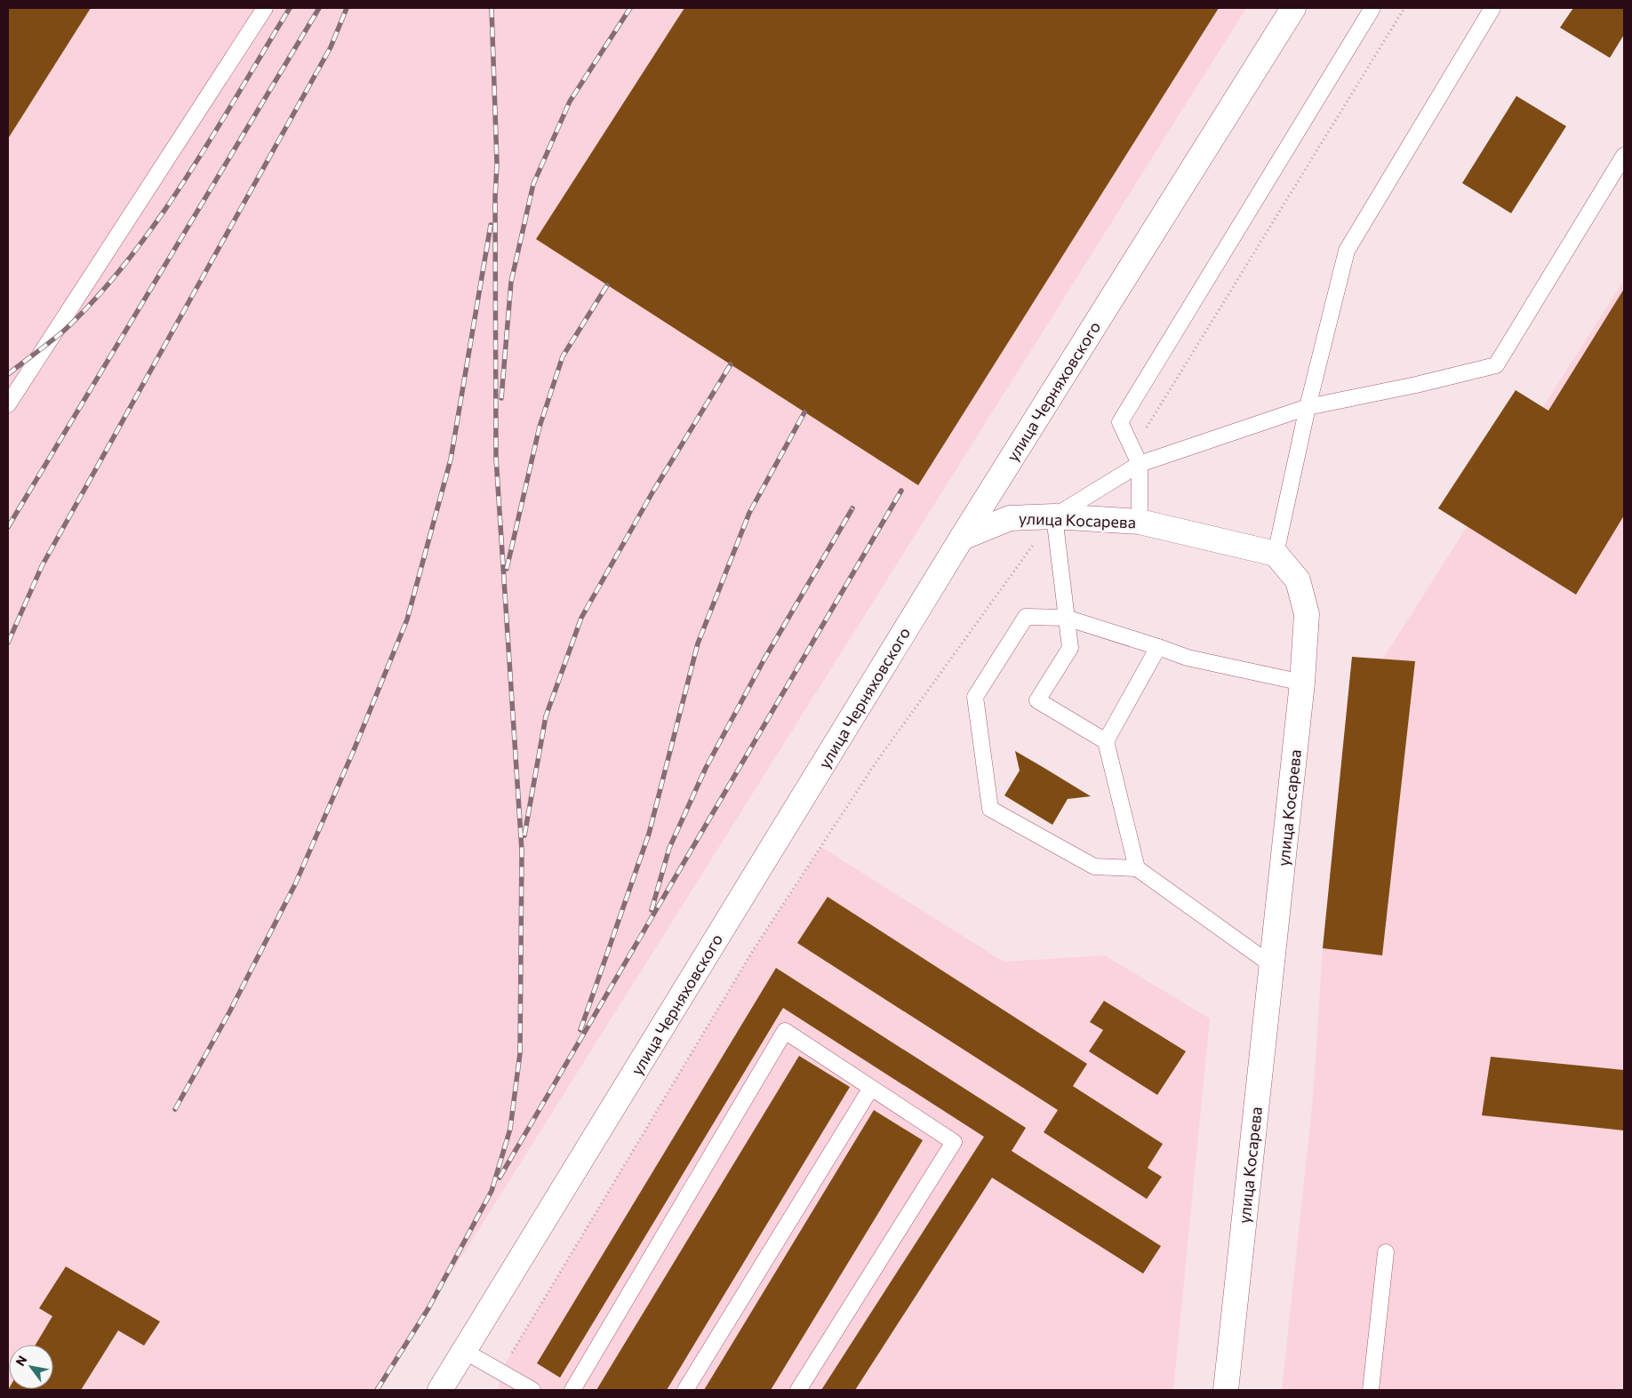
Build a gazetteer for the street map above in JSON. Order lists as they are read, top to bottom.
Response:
{
  "streets": {
    "street": ["улица Черняховского", "улица Косарева"]
  },
  "crossings": [
    ["улица Черняховского", "улица Косарева"]
  ],
  "north": "top left"
}
